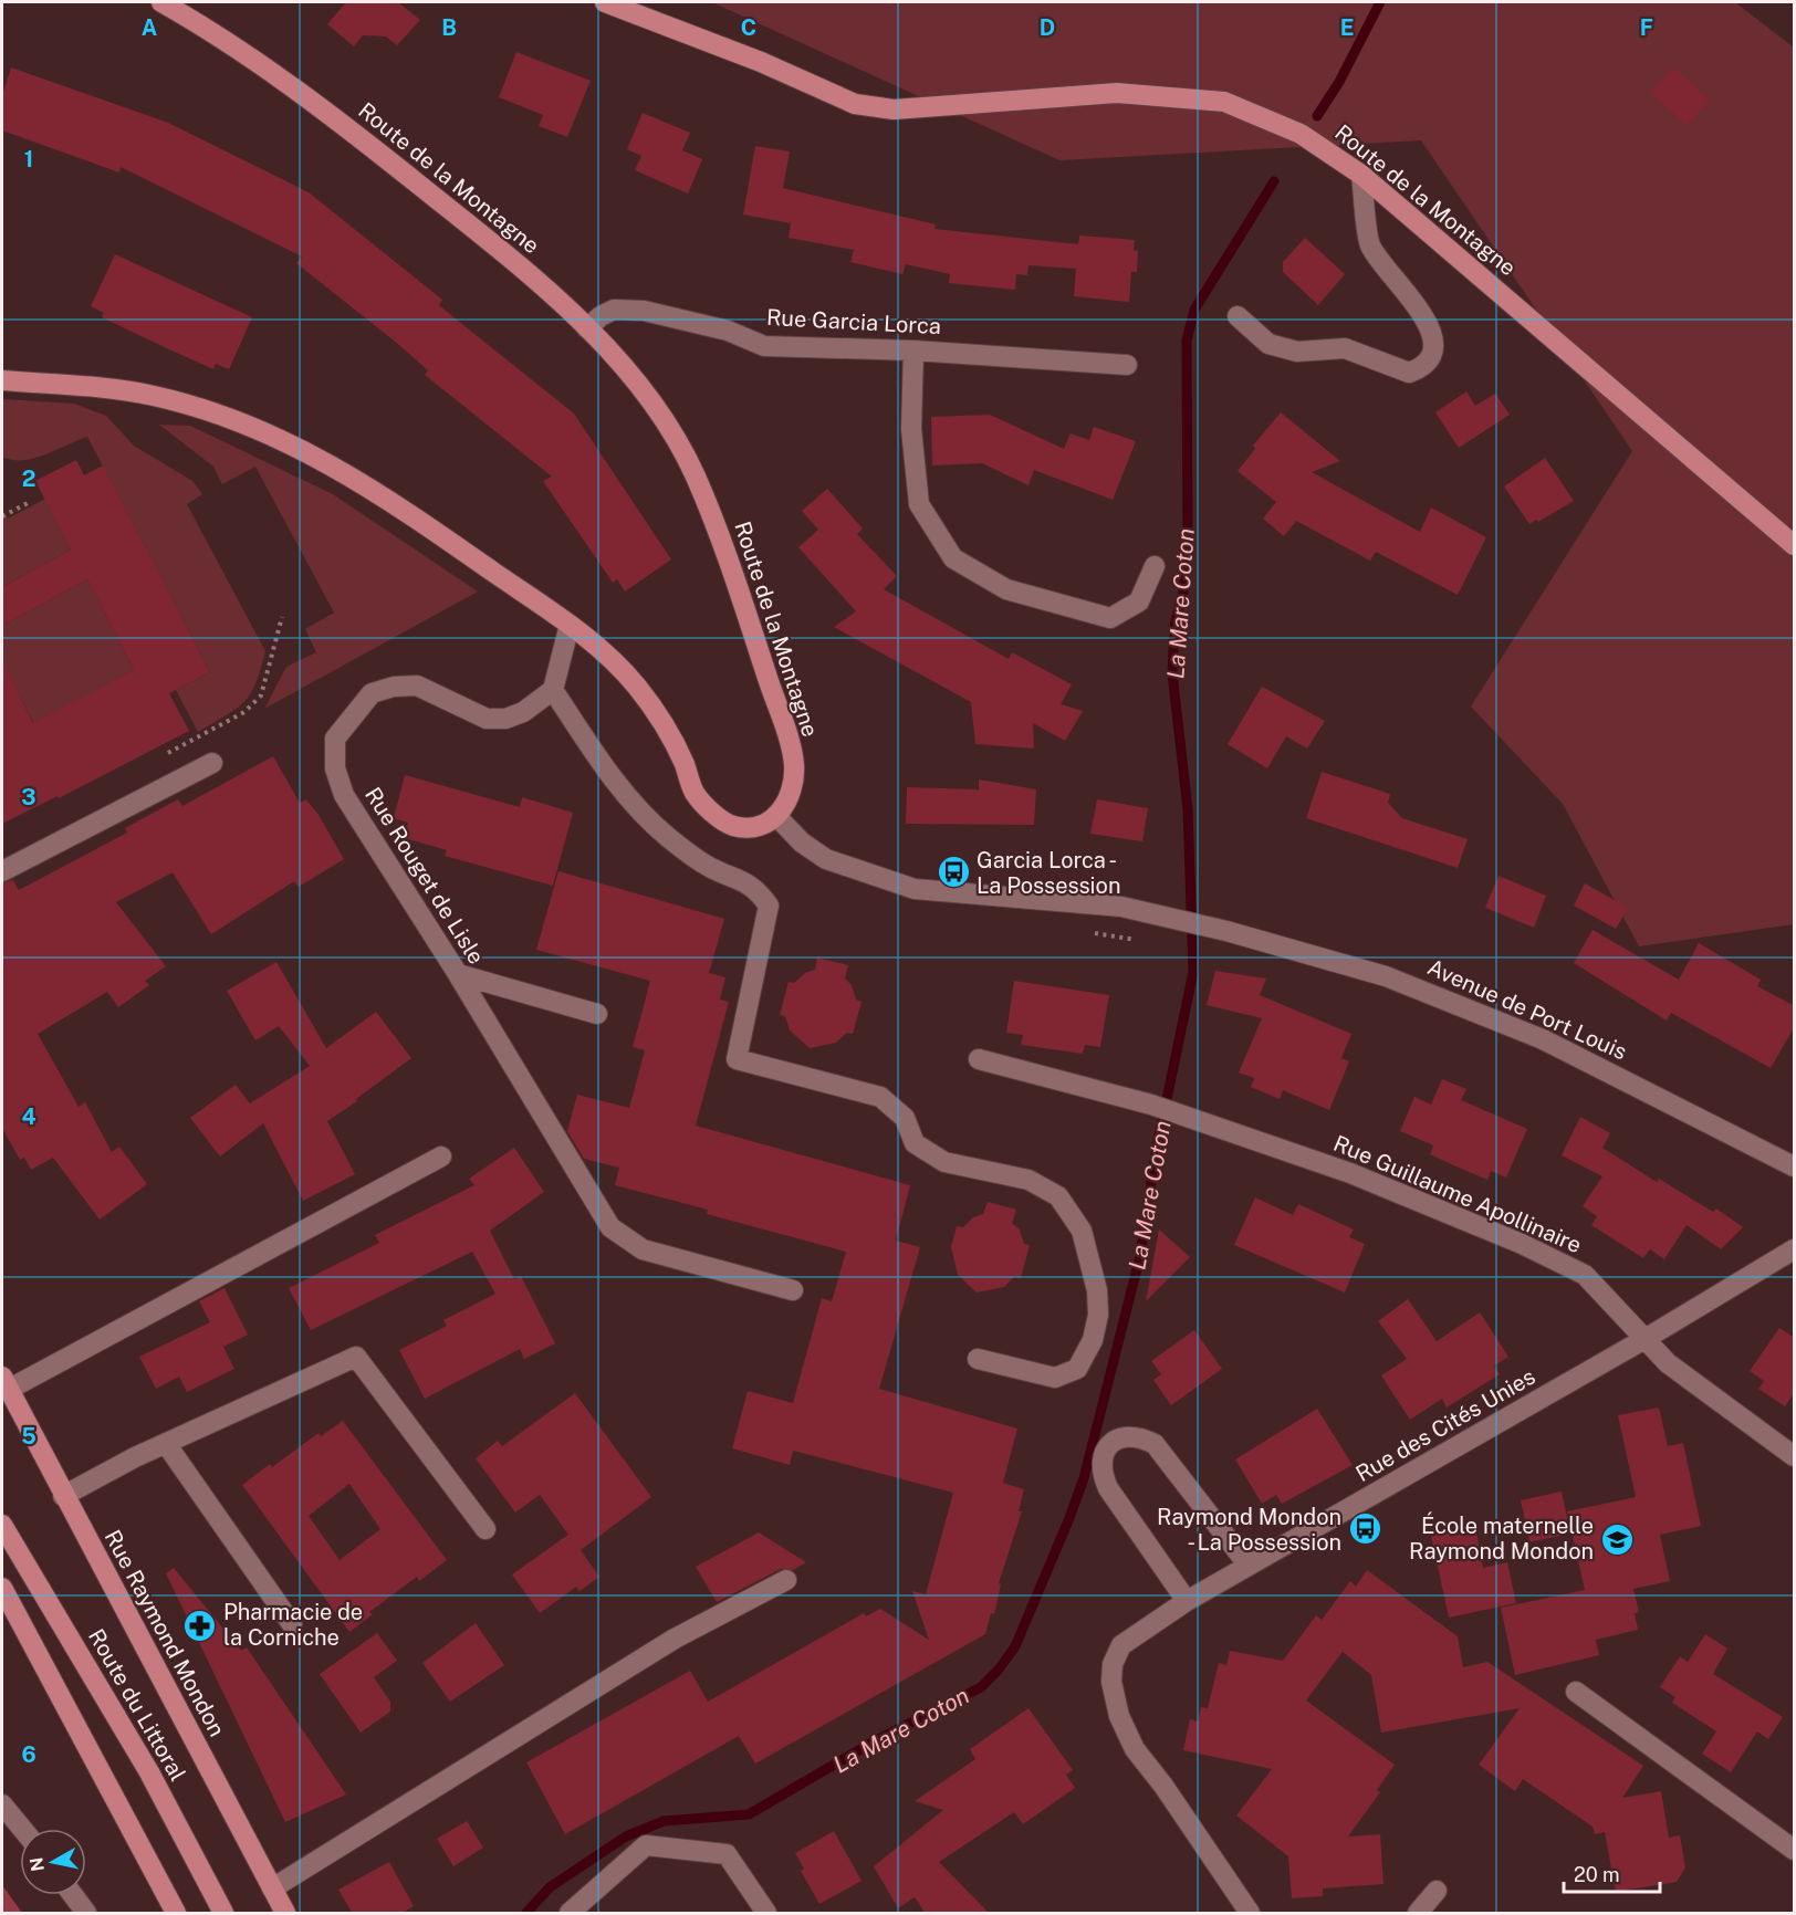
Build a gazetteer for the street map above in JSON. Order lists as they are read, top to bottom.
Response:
{
  "streets": {
    "main road": ["Route de la Montagne", "Rue Raymond Mondon", "Route du Littoral"],
    "street": [
      "Rue Garcia Lorca",
      "Rue Rouget de Lisle",
      "Avenue de Port Louis",
      "Rue Guillaume Apollinaire",
      "Rue des Cités Unies"
    ]
  },
  "crossings": [
    ["Route de la Montagne", "Rue Garcia Lorca"],
    ["Route de la Montagne", "Avenue de Port Louis"],
    ["Rue Guillaume Apollinaire", "Rue des Cités Unies"]
  ],
  "water": ["La Mare Coton"],
  "places": {
    "bus stop": ["Garcia Lorca - La Possession", "Raymond Mondon - La Possession"],
    "school or university": ["École maternelle Raymond Mondon"],
    "pharmacy": ["Pharmacie de la Corniche"]
  },
  "scale_bar": "20 m",
  "north": "left",
  "grid": {
    "columns": [
      "A",
      "B",
      "C",
      "D",
      "E",
      "F"
    ],
    "rows": [
      "1",
      "2",
      "3",
      "4",
      "5",
      "6"
    ]
  }
}
